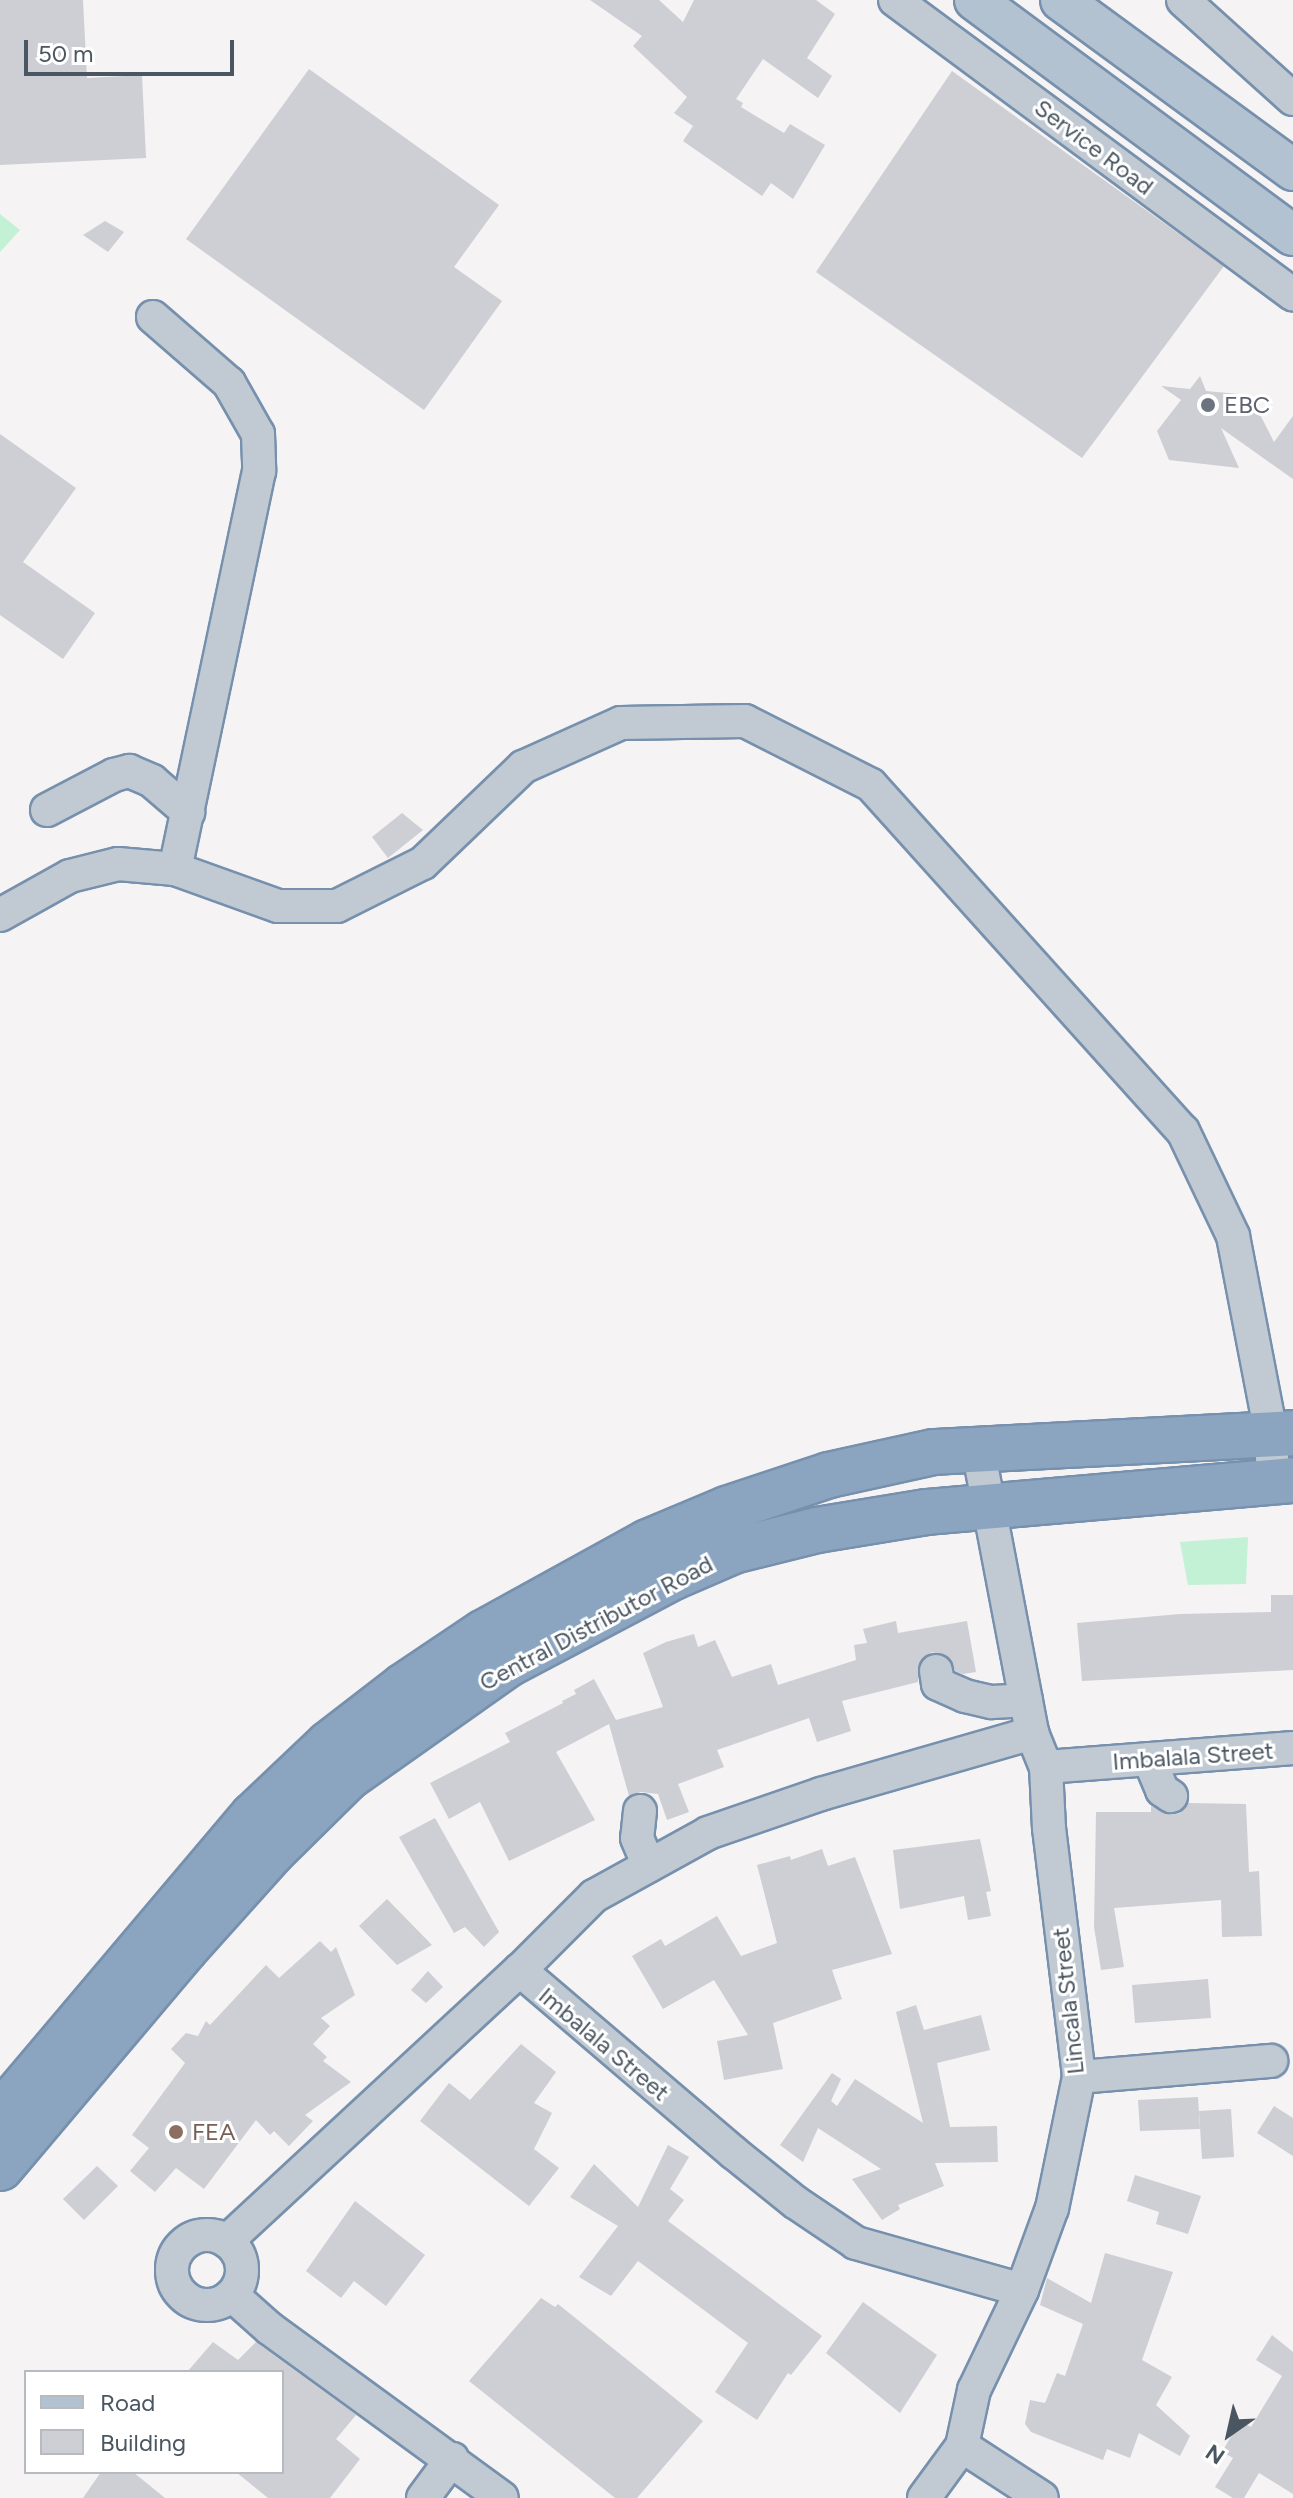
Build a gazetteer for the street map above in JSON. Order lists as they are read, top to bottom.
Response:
{
  "streets": {
    "highway": ["Central Distributor Road"],
    "street": ["Service Road", "Imbalala Street", "Lincala Street"]
  },
  "crossings": [
    ["Central Distributor Road", "Lincala Street"],
    ["Imbalala Street", "Lincala Street"]
  ],
  "places": ["EBC", "FEA"],
  "legend": ["Road", "Building"],
  "scale_bar": "50 m",
  "north": "bottom left"
}
